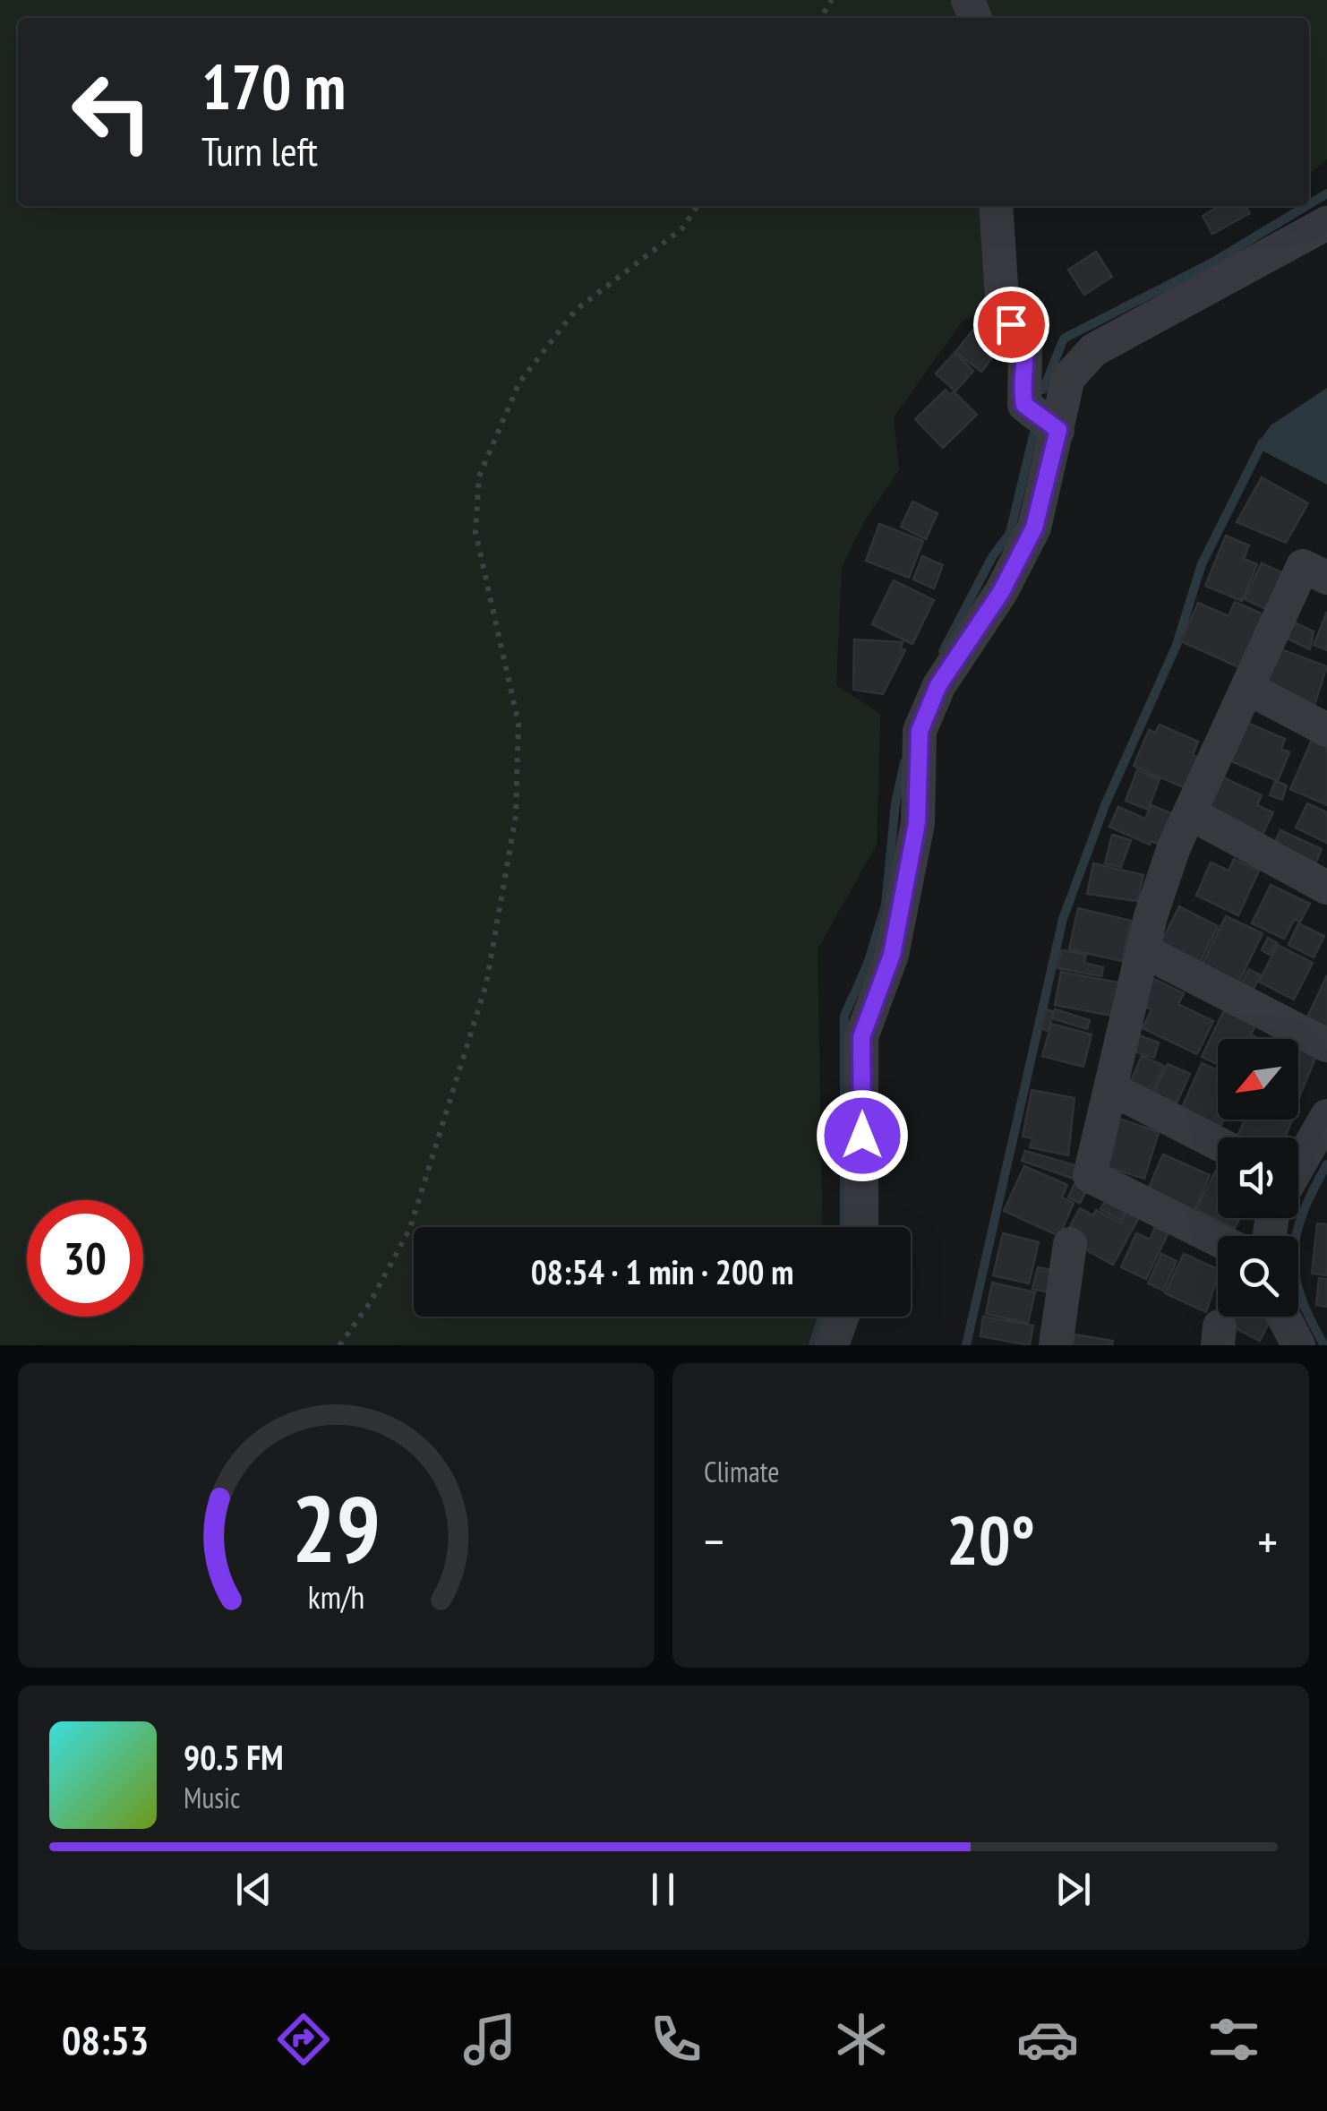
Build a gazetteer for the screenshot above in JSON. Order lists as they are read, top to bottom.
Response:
{
  "north": "bottom left",
  "page": {
    "turn": ["170 m", "Turn left"],
    "limit": "30",
    "trip": "08:54 · 1 min · 200 m",
    "tile": "Climate",
    "heat": ["−", "20°", "+"],
    "song": ["90.5 FM", "Music"],
    "tabs": "08:53",
    "gauge": ["29", "km/h"]
  }
}
